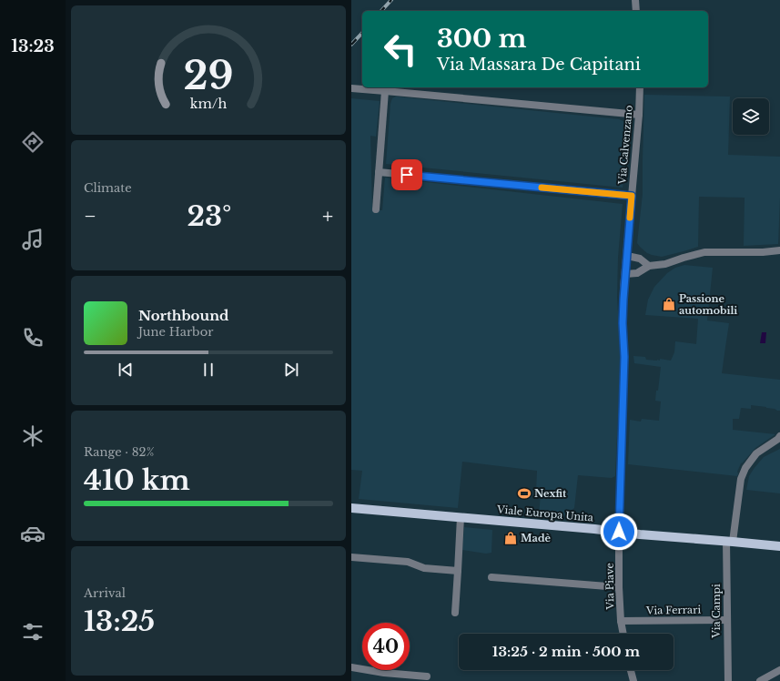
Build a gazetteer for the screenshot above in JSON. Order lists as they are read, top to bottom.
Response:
{
  "streets": {
    "main road": ["Viale Europa Unita"],
    "street": [
      "Via Calvenzano",
      "Via Piave",
      "Via Ferrari",
      "Via Campi"
    ]
  },
  "crossings": [
    ["Via Calvenzano", "Viale Europa Unita"],
    ["Via Calvenzano", "Via Piave"],
    ["Viale Europa Unita", "Via Piave"],
    ["Viale Europa Unita", "Via Campi"],
    ["Via Piave", "Via Ferrari"],
    ["Via Ferrari", "Via Campi"]
  ],
  "places": {
    "shop": ["Passione automobili", "Madè"],
    "sports": ["Nexfit"]
  },
  "page": {
    "tabs": "13:23",
    "turn": ["300 m", "Via Massara De Capitani"],
    "tile": [
      "Climate",
      ["Range · 82%", "410 km"],
      ["Arrival", "13:25"]
    ],
    "heat": ["−", "23°", "+"],
    "song": ["Northbound", "June Harbor"],
    "limit": "40",
    "trip": "13:25 · 2 min · 500 m",
    "gauge": ["29", "km/h"]
  }
}
